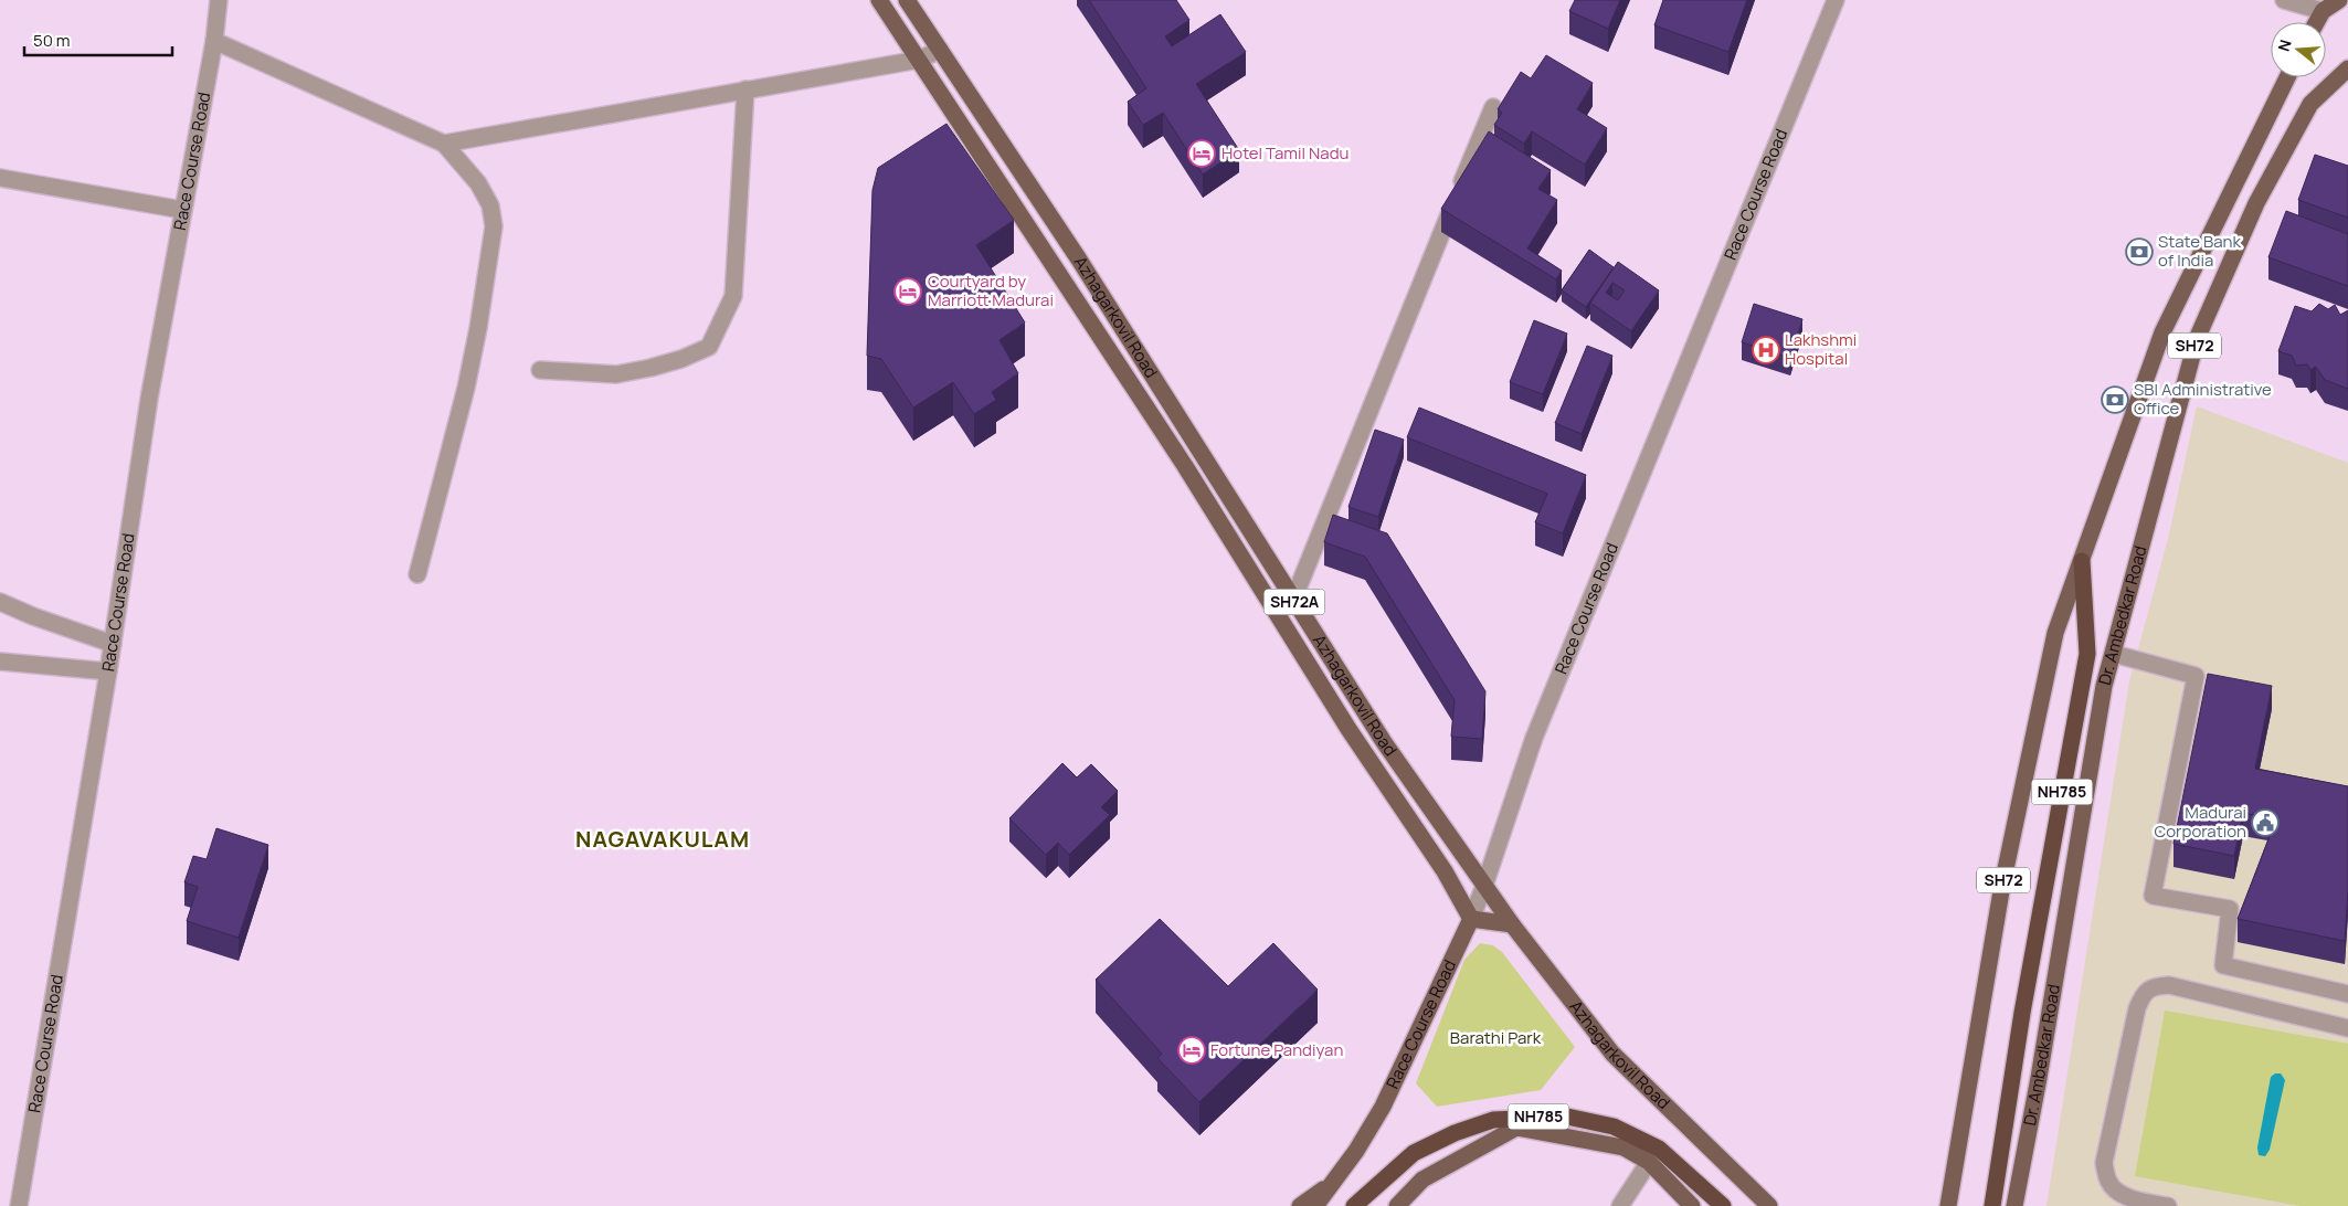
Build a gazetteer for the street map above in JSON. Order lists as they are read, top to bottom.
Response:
{
  "streets": {
    "highway": ["NH785"],
    "main road": [
      "Race Course Road",
      "Azhagarkovil Road",
      "SH72",
      "SH72A",
      "Dr. Ambedkar Road"
    ]
  },
  "crossings": [
    ["Race Course Road", "Azhagarkovil Road"],
    ["SH72", "NH785"]
  ],
  "districts": ["NAGAVAKULAM"],
  "parks": ["Barathi Park"],
  "places": {
    "hotel": ["Hotel Tamil Nadu", "Courtyard by Marriott Madurai", "Fortune Pandiyan"],
    "bank": ["State Bank of India", "SBI Administrative Office"],
    "hospital": ["Lakhshmi Hospital"],
    "public building": ["Madurai Corporation"]
  },
  "scale_bar": "50 m",
  "north": "left"
}
